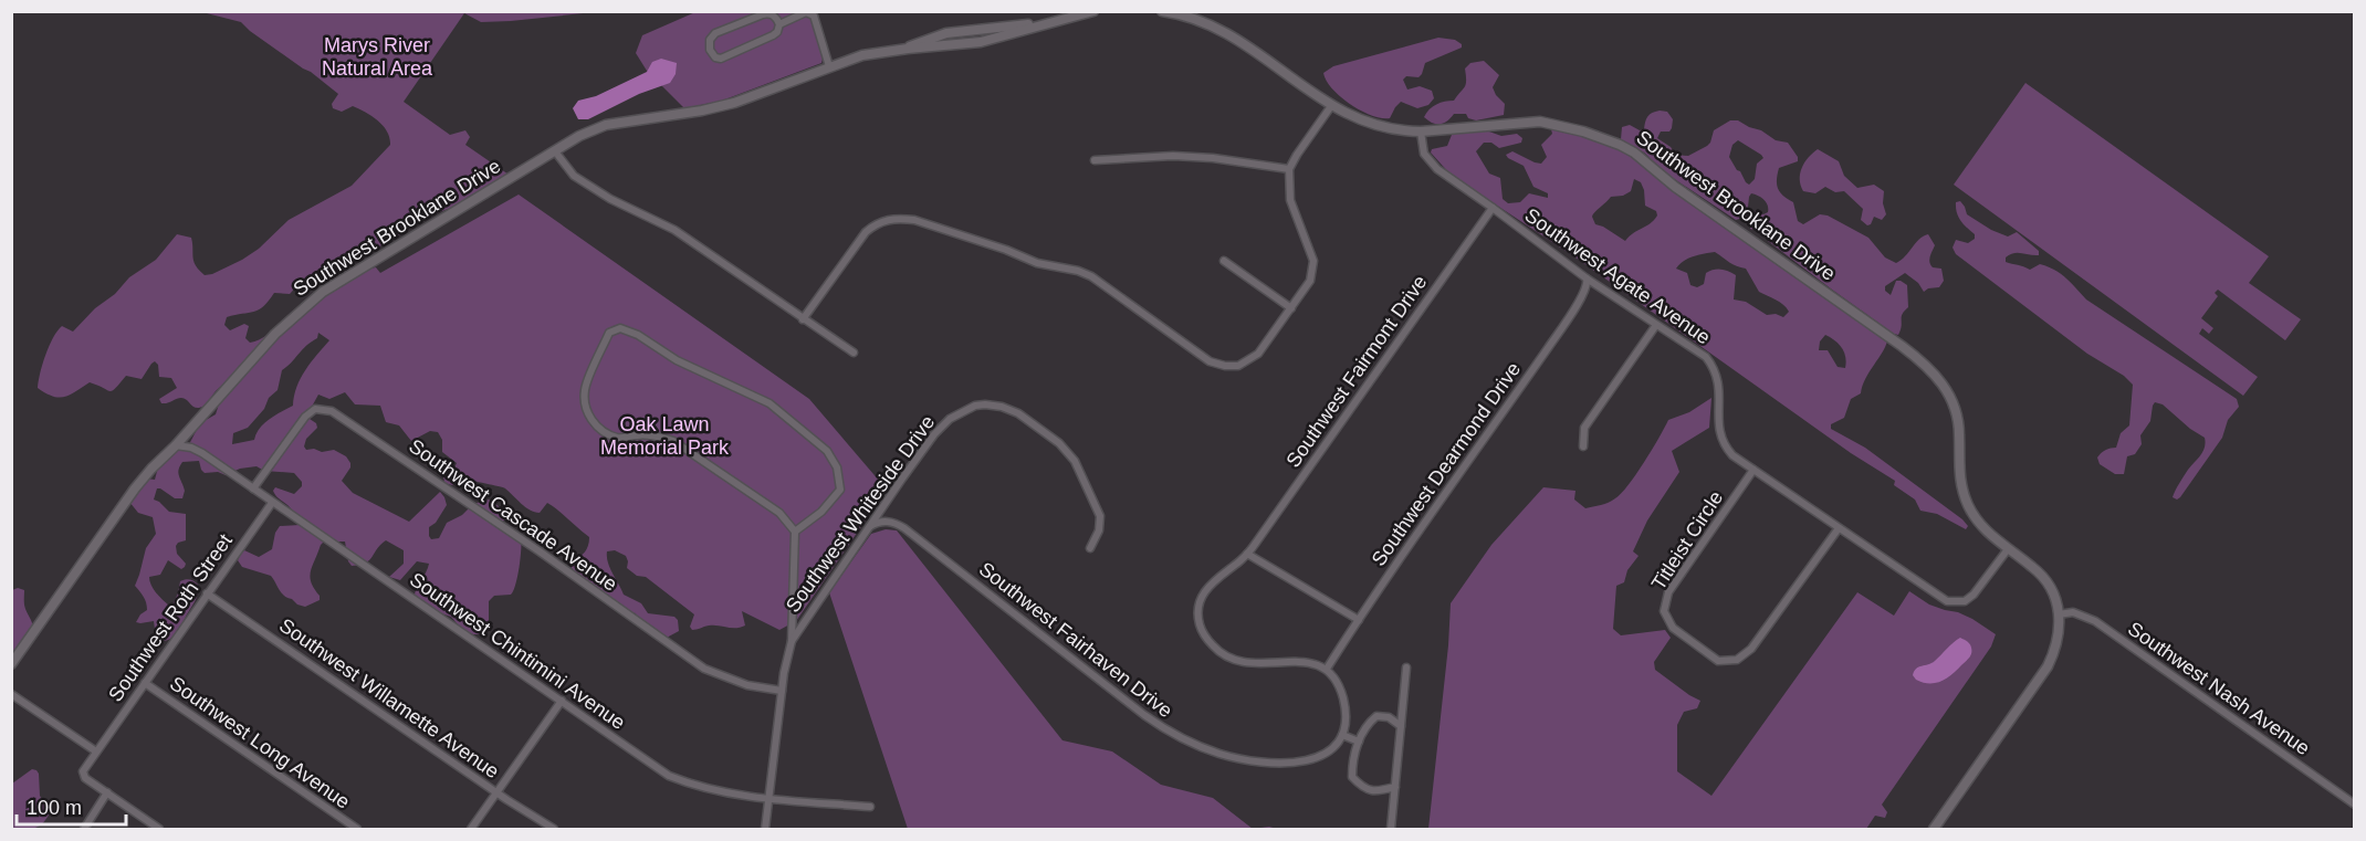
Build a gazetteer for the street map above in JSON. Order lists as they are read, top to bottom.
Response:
{
  "streets": {
    "street": [
      "Southwest Brooklane Drive",
      "Southwest Agate Avenue",
      "Southwest Fairmont Drive",
      "Southwest Dearmond Drive",
      "Southwest Whiteside Drive",
      "Southwest Cascade Avenue",
      "Titleist Circle",
      "Southwest Roth Street",
      "Southwest Fairhaven Drive",
      "Southwest Chintimini Avenue",
      "Southwest Nash Avenue",
      "Southwest Willamette Avenue",
      "Southwest Long Avenue"
    ]
  },
  "crossings": [
    ["Southwest Brooklane Drive", "Southwest Agate Avenue"],
    ["Southwest Brooklane Drive", "Southwest Chintimini Avenue"],
    ["Southwest Brooklane Drive", "Southwest Nash Avenue"],
    ["Southwest Agate Avenue", "Southwest Fairmont Drive"],
    ["Southwest Agate Avenue", "Southwest Dearmond Drive"],
    ["Southwest Agate Avenue", "Titleist Circle"],
    ["Southwest Whiteside Drive", "Southwest Cascade Avenue"],
    ["Southwest Whiteside Drive", "Southwest Fairhaven Drive"],
    ["Southwest Whiteside Drive", "Southwest Chintimini Avenue"],
    ["Southwest Cascade Avenue", "Southwest Chintimini Avenue"],
    ["Southwest Roth Street", "Southwest Chintimini Avenue"],
    ["Southwest Roth Street", "Southwest Willamette Avenue"],
    ["Southwest Roth Street", "Southwest Long Avenue"]
  ],
  "parks": ["Marys River Natural Area", "Oak Lawn Memorial Park"],
  "scale_bar": "100 m"
}
